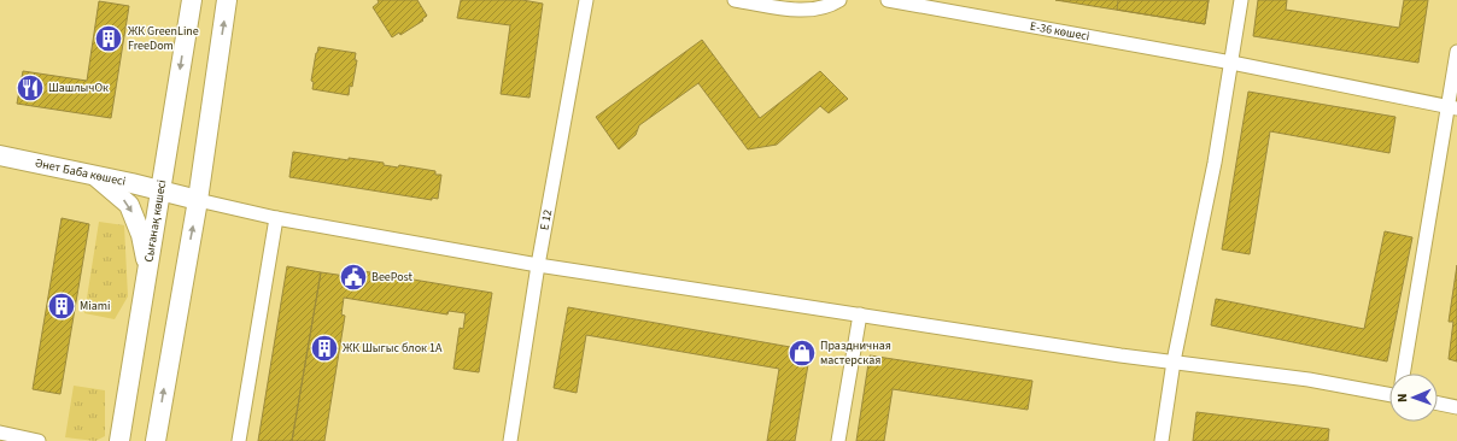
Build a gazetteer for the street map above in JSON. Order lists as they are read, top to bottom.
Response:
{
  "streets": {
    "main road": ["Әнет Баба көшесі", "Сығанақ көшесі"],
    "street": ["Е-36 көшесі", "E 12"]
  },
  "crossings": [
    ["Әнет Баба көшесі", "Сығанақ көшесі"]
  ],
  "places": {
    "building": ["ЖК GreenLine FreeDom", "Miami", "ЖК Шыгыс блок 1А"],
    "restaurant": ["ШашлычОк"],
    "public building": ["BeePost"],
    "shop": ["Праздничная мастерская"]
  },
  "north": "left"
}
